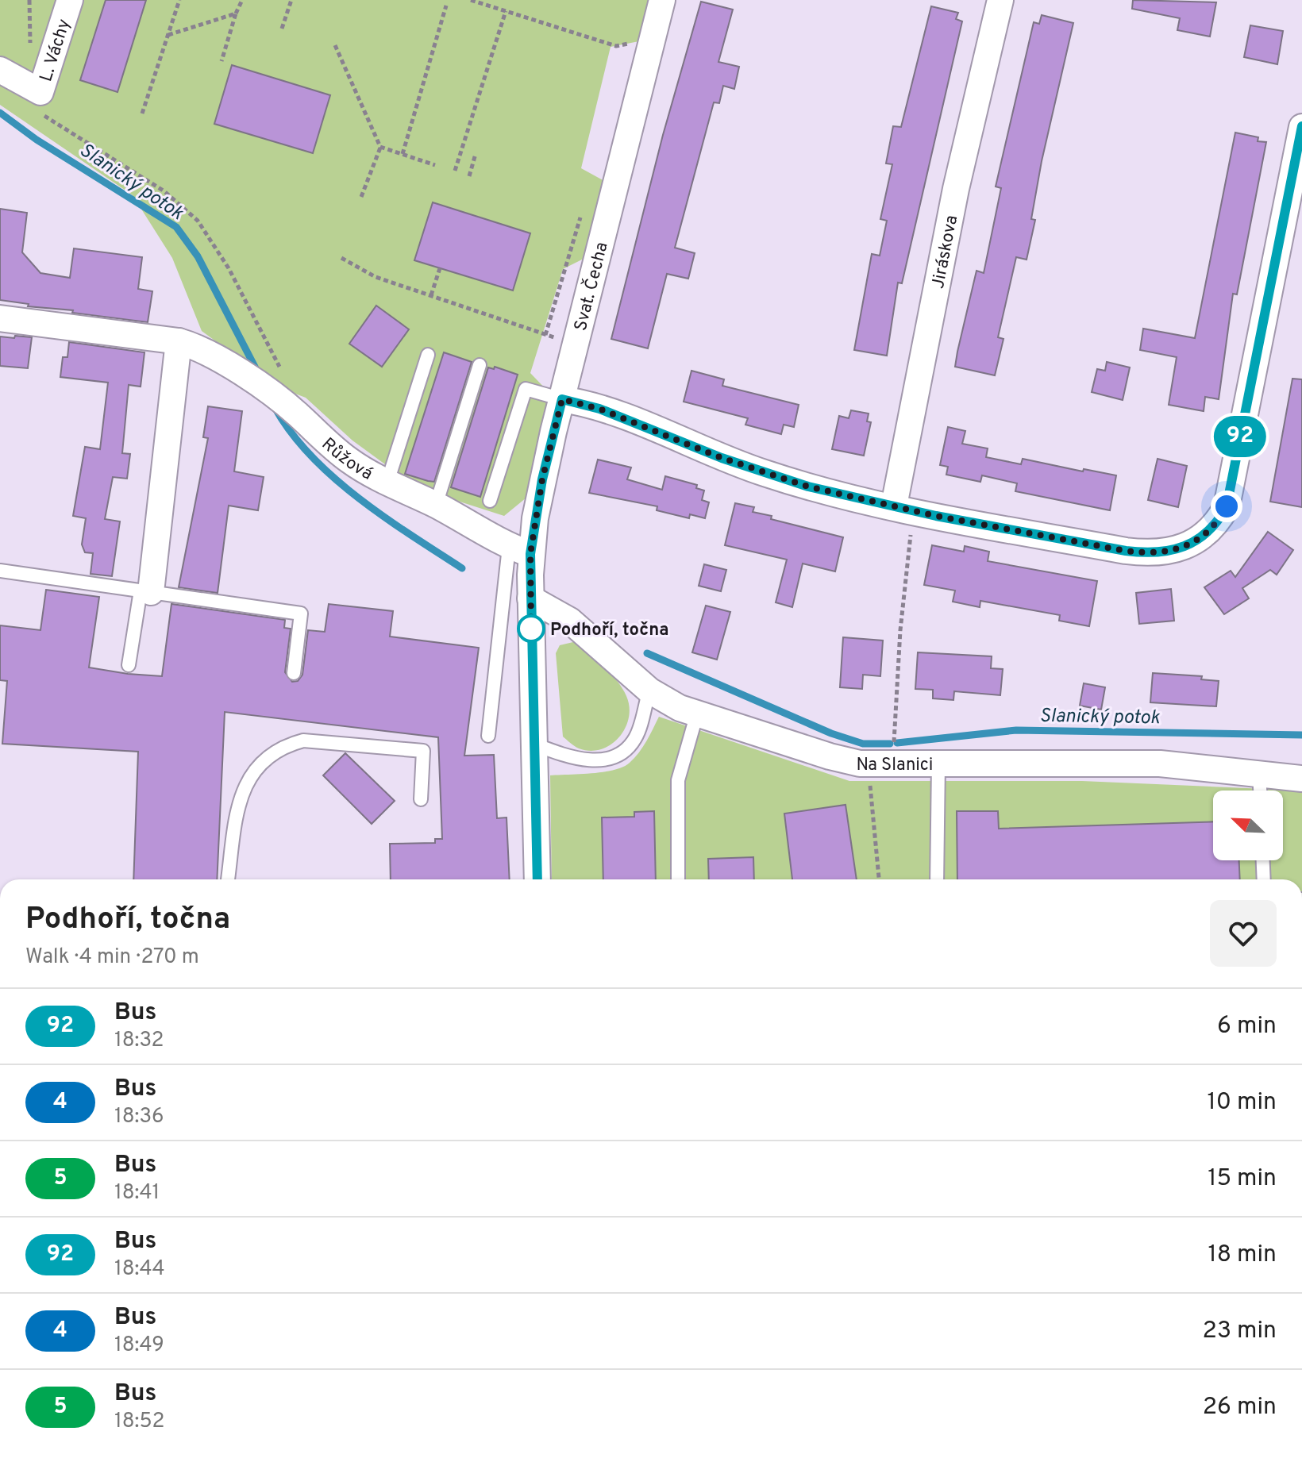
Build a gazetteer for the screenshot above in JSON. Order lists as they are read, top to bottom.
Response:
{
  "streets": {
    "street": [
      "L. Váchy",
      "Jiráskova",
      "Svat. Čecha",
      "Růžová",
      "Na Slanici"
    ]
  },
  "crossings": [
    ["Svat. Čecha", "Růžová"],
    ["Svat. Čecha", "Na Slanici"],
    ["Růžová", "Na Slanici"]
  ],
  "water": ["Slanický potok"],
  "places": ["Podhoří, točna"],
  "lines": ["bus line 92"],
  "north": "top left",
  "page": {
    "on_map": "92",
    "heading": ["Podhoří, točna", "Walk · 4 min · 270 m"],
    "list": [
      {
        "mark": "92",
        "name": "Bus",
        "note": "18:32",
        "value": "6 min"
      },
      {
        "mark": "4",
        "name": "Bus",
        "note": "18:36",
        "value": "10 min"
      },
      {
        "mark": "5",
        "name": "Bus",
        "note": "18:41",
        "value": "15 min"
      },
      {
        "mark": "92",
        "name": "Bus",
        "note": "18:44",
        "value": "18 min"
      },
      {
        "mark": "4",
        "name": "Bus",
        "note": "18:49",
        "value": "23 min"
      },
      {
        "mark": "5",
        "name": "Bus",
        "note": "18:52",
        "value": "26 min"
      }
    ]
  }
}
